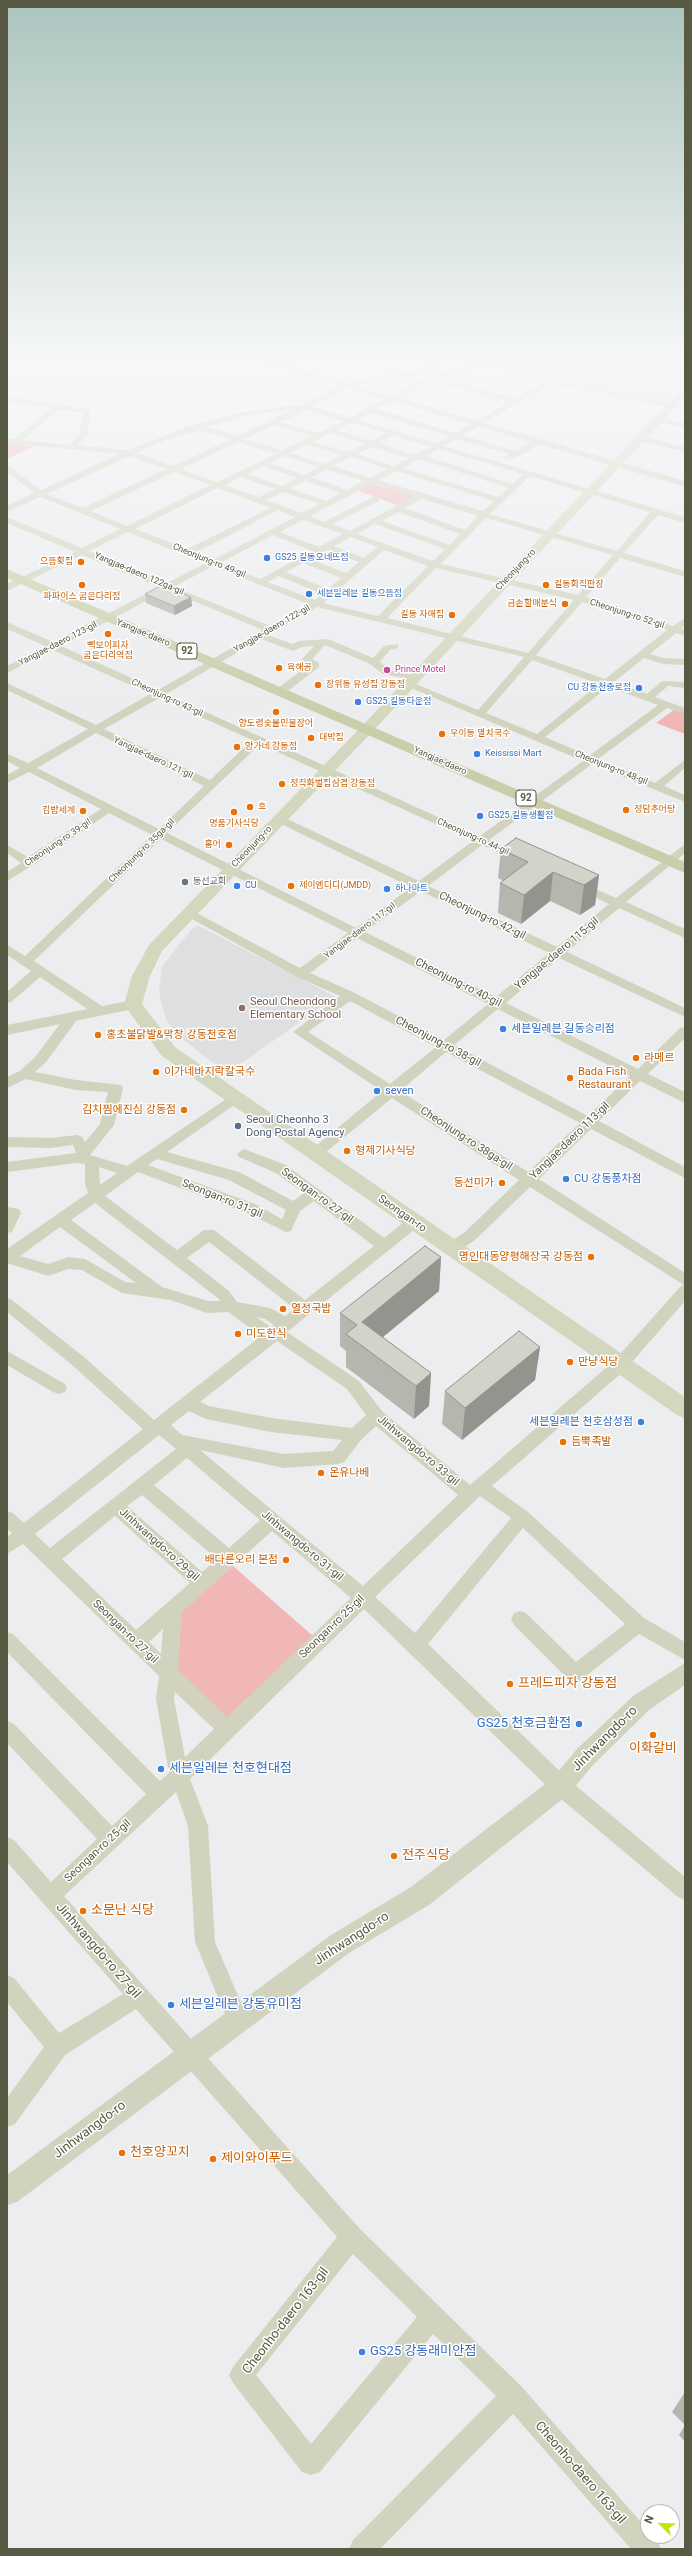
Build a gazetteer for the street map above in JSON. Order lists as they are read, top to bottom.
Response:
{
  "streets": {
    "main road": [
      "Cheonjung-ro",
      "Yangjae-daero",
      "92",
      "Seongan-ro"
    ],
    "street": [
      "Cheonjung-ro 49-gil",
      "Yangjae-daero 122ga-gil",
      "Cheonjung-ro 52-gil",
      "Yangjae-daero 122-gil",
      "Yangjae-daero 123-gil",
      "Cheonjung-ro 43-gil",
      "Yangjae-daero 121-gil",
      "Cheonjung-ro 48-gil",
      "Cheonjung-ro 44-gil",
      "Cheonjung-ro 39-gil",
      "Cheonjung-ro 35ga-gil",
      "Cheonjung-ro 42-gil",
      "Yangjae-daero 117-gil",
      "Yangjae-daero 115-gil",
      "Cheonjung-ro 40-gil",
      "Cheonjung-ro 38-gil",
      "Cheonjung-ro 38ga-gil",
      "Yangjae-daero 113-gil",
      "Seongan-ro 27-gil",
      "Seongan-ro 31-gil",
      "Jinhwangdo-ro 33-gil",
      "Jinhwangdo-ro 29-gil",
      "Jinhwangdo-ro 31-gil",
      "Seongan-ro 25-gil",
      "Jinhwangdo-ro",
      "Jinhwangdo-ro 27-gil",
      "Cheonho-daero 163-gil"
    ]
  },
  "crossings": [
    ["Cheonjung-ro 49-gil", "Cheonjung-ro"],
    ["Cheonjung-ro 49-gil", "Yangjae-daero 122-gil"],
    ["Cheonjung-ro 49-gil", "Yangjae-daero 123-gil"],
    ["Cheonjung-ro", "Cheonjung-ro 52-gil"],
    ["Cheonjung-ro", "Yangjae-daero"],
    ["Cheonjung-ro", "Cheonjung-ro 43-gil"],
    ["Cheonjung-ro", "Cheonjung-ro 48-gil"],
    ["Cheonjung-ro", "Cheonjung-ro 44-gil"],
    ["Cheonjung-ro", "Cheonjung-ro 42-gil"],
    ["Cheonjung-ro", "Cheonjung-ro 40-gil"],
    ["Cheonjung-ro", "Cheonjung-ro 38-gil"],
    ["Cheonjung-ro", "Seongan-ro"],
    ["Yangjae-daero 122ga-gil", "Yangjae-daero 122-gil"],
    ["Yangjae-daero 122ga-gil", "Yangjae-daero 123-gil"],
    ["Cheonjung-ro 52-gil", "Yangjae-daero 122-gil"],
    ["Cheonjung-ro 52-gil", "Yangjae-daero 123-gil"],
    ["Yangjae-daero 122-gil", "Yangjae-daero"],
    ["Yangjae-daero 122-gil", "Yangjae-daero 121-gil"],
    ["Yangjae-daero", "Yangjae-daero 123-gil"],
    ["Yangjae-daero", "Yangjae-daero 121-gil"],
    ["Yangjae-daero", "Yangjae-daero 117-gil"],
    ["Yangjae-daero", "Yangjae-daero 115-gil"],
    ["Yangjae-daero 123-gil", "Cheonjung-ro 43-gil"],
    ["Cheonjung-ro 43-gil", "Yangjae-daero 121-gil"],
    ["Cheonjung-ro 43-gil", "Cheonjung-ro 44-gil"],
    ["Cheonjung-ro 43-gil", "Cheonjung-ro 35ga-gil"],
    ["Yangjae-daero 121-gil", "Cheonjung-ro 35ga-gil"],
    ["Cheonjung-ro 44-gil", "Yangjae-daero 117-gil"],
    ["Cheonjung-ro 42-gil", "Yangjae-daero 117-gil"],
    ["Cheonjung-ro 42-gil", "Yangjae-daero 115-gil"],
    ["Yangjae-daero 117-gil", "Cheonjung-ro 40-gil"],
    ["Yangjae-daero 117-gil", "Cheonjung-ro 38-gil"],
    ["Yangjae-daero 115-gil", "Cheonjung-ro 40-gil"],
    ["Yangjae-daero 115-gil", "Cheonjung-ro 38-gil"],
    ["Yangjae-daero 115-gil", "Cheonjung-ro 38ga-gil"],
    ["Yangjae-daero 115-gil", "Seongan-ro"],
    ["Cheonjung-ro 40-gil", "Yangjae-daero 113-gil"],
    ["Cheonjung-ro 38-gil", "Cheonjung-ro 38ga-gil"],
    ["Cheonjung-ro 38-gil", "Yangjae-daero 113-gil"],
    ["Cheonjung-ro 38ga-gil", "Yangjae-daero 113-gil"],
    ["Yangjae-daero 113-gil", "Seongan-ro"],
    ["Seongan-ro 27-gil", "Jinhwangdo-ro 29-gil"],
    ["Seongan-ro 27-gil", "Seongan-ro 25-gil"],
    ["Seongan-ro", "Seongan-ro 25-gil"],
    ["Jinhwangdo-ro 33-gil", "Seongan-ro 25-gil"],
    ["Jinhwangdo-ro 29-gil", "Jinhwangdo-ro 31-gil"],
    ["Jinhwangdo-ro 31-gil", "Seongan-ro 25-gil"],
    ["Jinhwangdo-ro 31-gil", "Jinhwangdo-ro"],
    ["Seongan-ro 25-gil", "Jinhwangdo-ro 27-gil"],
    ["Jinhwangdo-ro", "Jinhwangdo-ro 27-gil"],
    ["Jinhwangdo-ro", "Cheonho-daero 163-gil"],
    ["Jinhwangdo-ro 27-gil", "Cheonho-daero 163-gil"]
  ],
  "places": [
    "GS25 길동오네뜨점",
    "으뜸횟집",
    "파파이스 굽은다리점",
    "길동회직판장",
    "세븐일레븐 길동으뜸점",
    "금손할매분식",
    "길동 자매집",
    "빽보이피자 굽은다리역점",
    "육해공",
    "Prince Motel",
    "장위동 유성집 강동점",
    "CU 강동천중로점",
    "GS25 길동타운점",
    "양도령숯불민물장어",
    "우이동 멸치국수",
    "대박집",
    "양가네 강동점",
    "Keississi Mart",
    "정직화벌집삼겹 강동점",
    "흐",
    "정담추어탕",
    "김밥세계",
    "명품기사식당",
    "GS25 길동생활점",
    "홍어",
    "동선교회",
    "CU",
    "제이엠디디(JMDD)",
    "하나마트",
    "Seoul Cheondong Elementary School",
    "세븐일레븐 길동승리점",
    "홍초불닭발&막창 강동천호점",
    "라메르",
    "이가네바지락칼국수",
    "Bada Fish Restaurant",
    "seven",
    "김치찜에진심 강동점",
    "Seoul Cheonho 3 Dong Postal Agency",
    "형제기사식당",
    "CU 강동풍차점",
    "동선미가",
    "명인대동양평해장국 강동점",
    "열정국밥",
    "미도한식",
    "만냥식당",
    "세븐일레븐 천호삼성점",
    "듬뿍족발",
    "온유나베",
    "배다른오리 본점",
    "프레드피자 강동점",
    "GS25 천호금환점",
    "이화갈비",
    "세븐일레븐 천호현대점",
    "전주식당",
    "소문난 식당",
    "세븐일레븐 강동유미점",
    "천호양꼬치",
    "제이와이푸드",
    "GS25 강동래미안점"
  ],
  "north": "top left"
}
